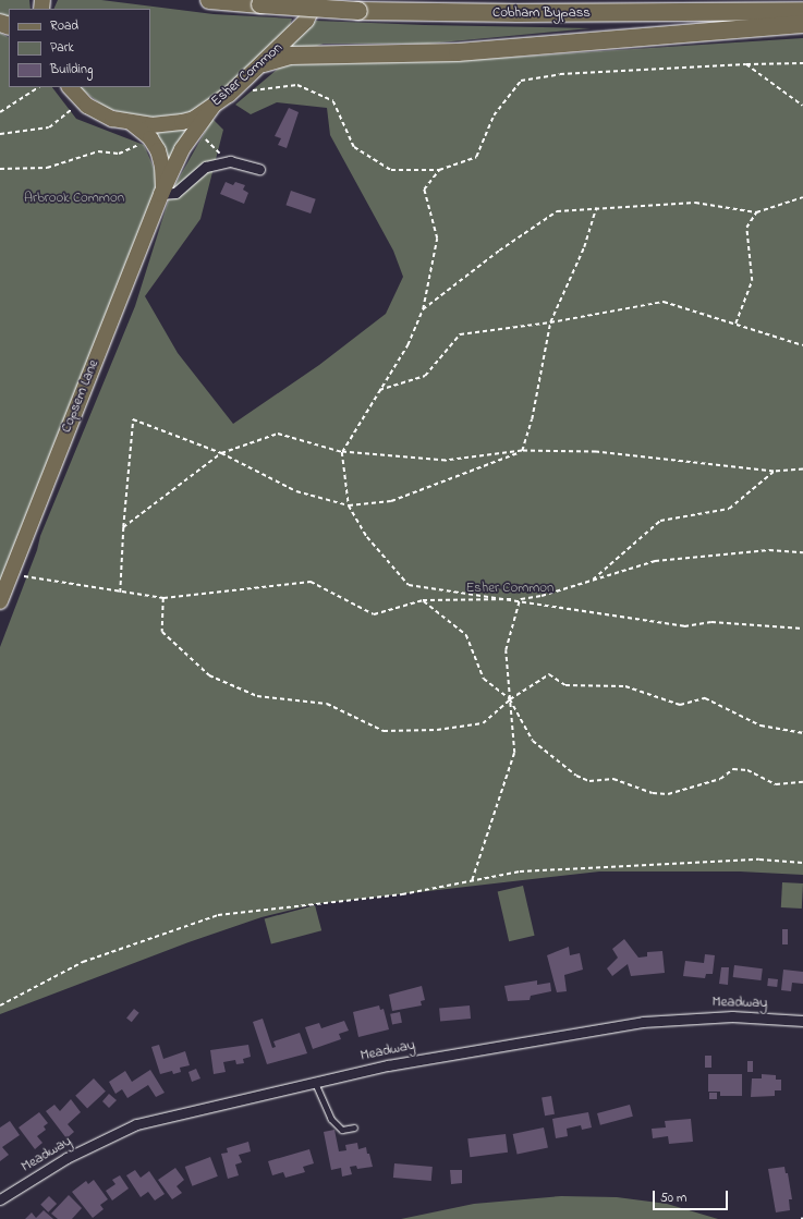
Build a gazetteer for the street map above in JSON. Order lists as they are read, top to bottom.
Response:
{
  "streets": {
    "highway": ["Cobham Bypass"],
    "main road": ["Esher Common", "Copsem Lane"],
    "street": ["Meadway"]
  },
  "crossings": [
    ["Esher Common", "Copsem Lane"]
  ],
  "parks": ["Arbrook Common", "Esher Common"],
  "legend": ["Road", "Park", "Building"],
  "scale_bar": "50 m"
}
